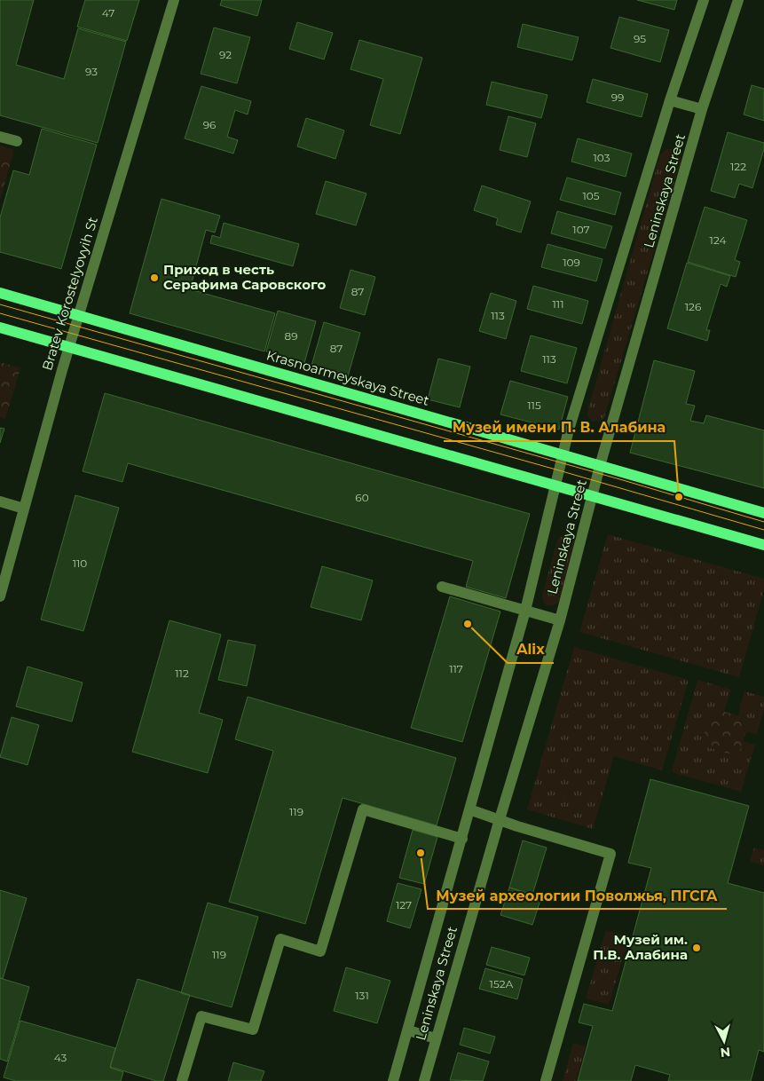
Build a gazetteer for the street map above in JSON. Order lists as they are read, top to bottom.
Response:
{
  "streets": {
    "main road": ["Krasnoarmeyskaya Street"],
    "street": ["Leninskaya Street", "Bratev Korostelyovyih St"]
  },
  "crossings": [
    ["Leninskaya Street", "Krasnoarmeyskaya Street"],
    ["Bratev Korostelyovyih St", "Krasnoarmeyskaya Street"]
  ],
  "places": [
    "Приход в честь Серафима Саровского",
    "Музей имени П. В. Алабина",
    "Alix",
    "Музей археологии Поволжья, ПГСГА",
    "Музей им. П.В. Алабина"
  ],
  "house_numbers": [
    "47",
    "95",
    "92",
    "93",
    "99",
    "96",
    "103",
    "122",
    "105",
    "107",
    "124",
    "109",
    "87",
    "111",
    "126",
    "113",
    "89",
    "87",
    "113",
    "115",
    "60",
    "110",
    "117",
    "112",
    "119",
    "127",
    "119",
    "152А",
    "131",
    "43"
  ],
  "north": "bottom"
}
